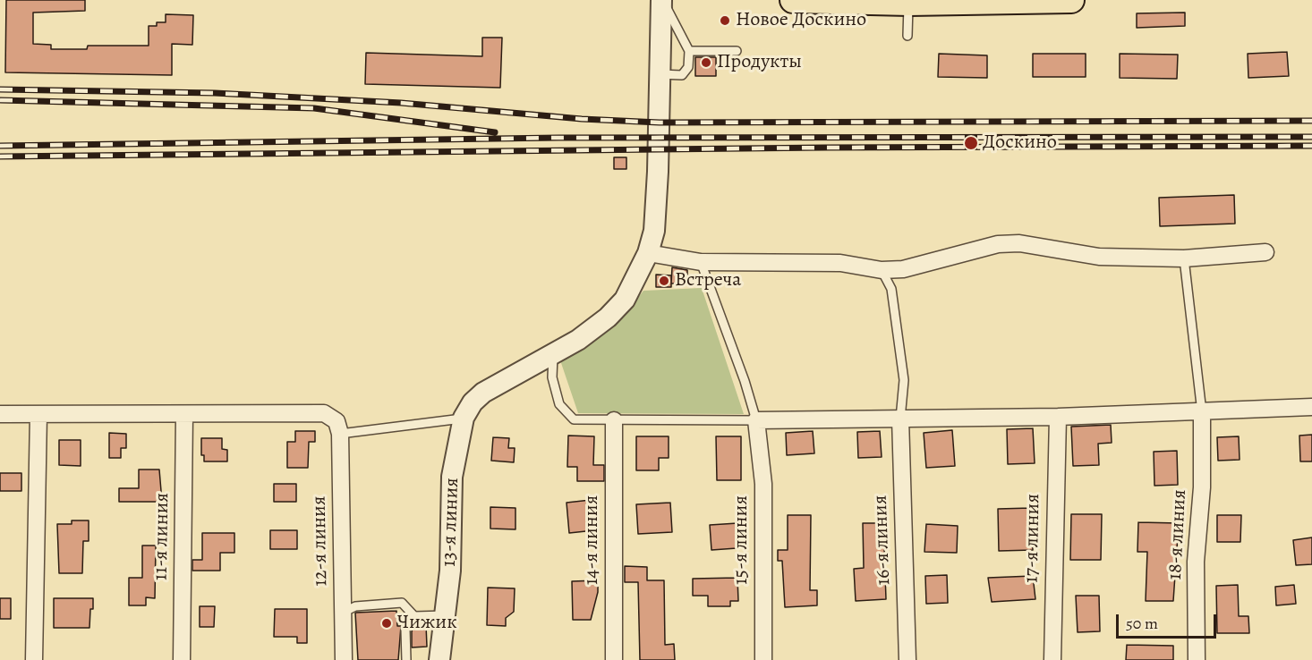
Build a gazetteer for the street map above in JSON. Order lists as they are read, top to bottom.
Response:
{
  "streets": {
    "street": [
      "13-я линия",
      "18-я линия",
      "11-я линия",
      "17-я линия",
      "14-я линия",
      "15-я линия",
      "16-я линия",
      "12-я линия"
    ]
  },
  "places": [
    "Новое Доскино",
    "Продукты",
    "Доскино",
    "Встреча",
    "Чижик"
  ],
  "scale_bar": "50 m"
}
